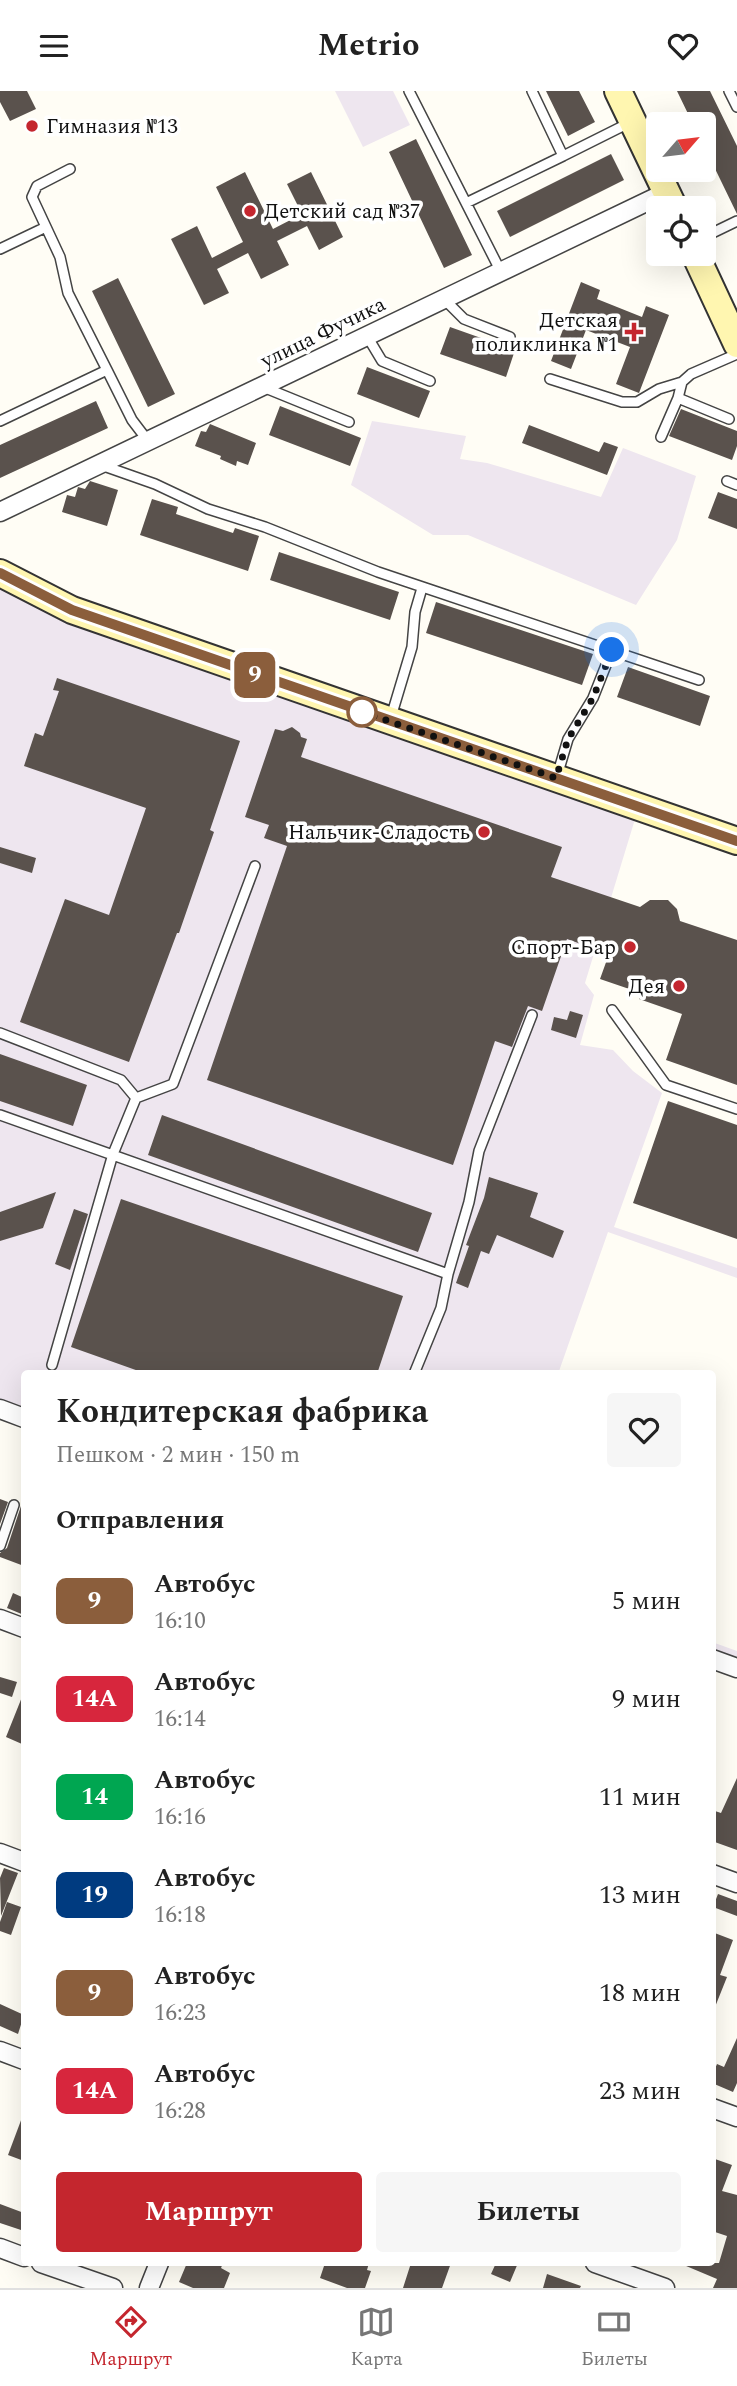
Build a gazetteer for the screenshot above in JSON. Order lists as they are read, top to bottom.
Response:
{
  "streets": {
    "street": ["улица Фучика"]
  },
  "places": {
    "other": [
      "Гимназия №13",
      "Детский сад №37",
      "Нальчик-Сладость",
      "Спорт-Бар",
      "Дея"
    ],
    "health": ["Детская поликлинка №1"]
  },
  "lines": ["bus line 9"],
  "north": "top right",
  "page": {
    "header": "Metrio",
    "on_map": "9",
    "heading": [
      ["Кондитерская фабрика", "Пешком · 2 мин · 150 m"],
      "Отправления"
    ],
    "list": [
      {
        "mark": "9",
        "name": "Автобус",
        "note": "16:10",
        "value": "5 мин"
      },
      {
        "mark": "14А",
        "name": "Автобус",
        "note": "16:14",
        "value": "9 мин"
      },
      {
        "mark": "14",
        "name": "Автобус",
        "note": "16:16",
        "value": "11 мин"
      },
      {
        "mark": "19",
        "name": "Автобус",
        "note": "16:18",
        "value": "13 мин"
      },
      {
        "mark": "9",
        "name": "Автобус",
        "note": "16:23",
        "value": "18 мин"
      },
      {
        "mark": "14А",
        "name": "Автобус",
        "note": "16:28",
        "value": "23 мин"
      }
    ],
    "buttons": ["Маршрут", "Билеты"],
    "tabs": ["Маршрут", "Карта", "Билеты"]
  }
}
